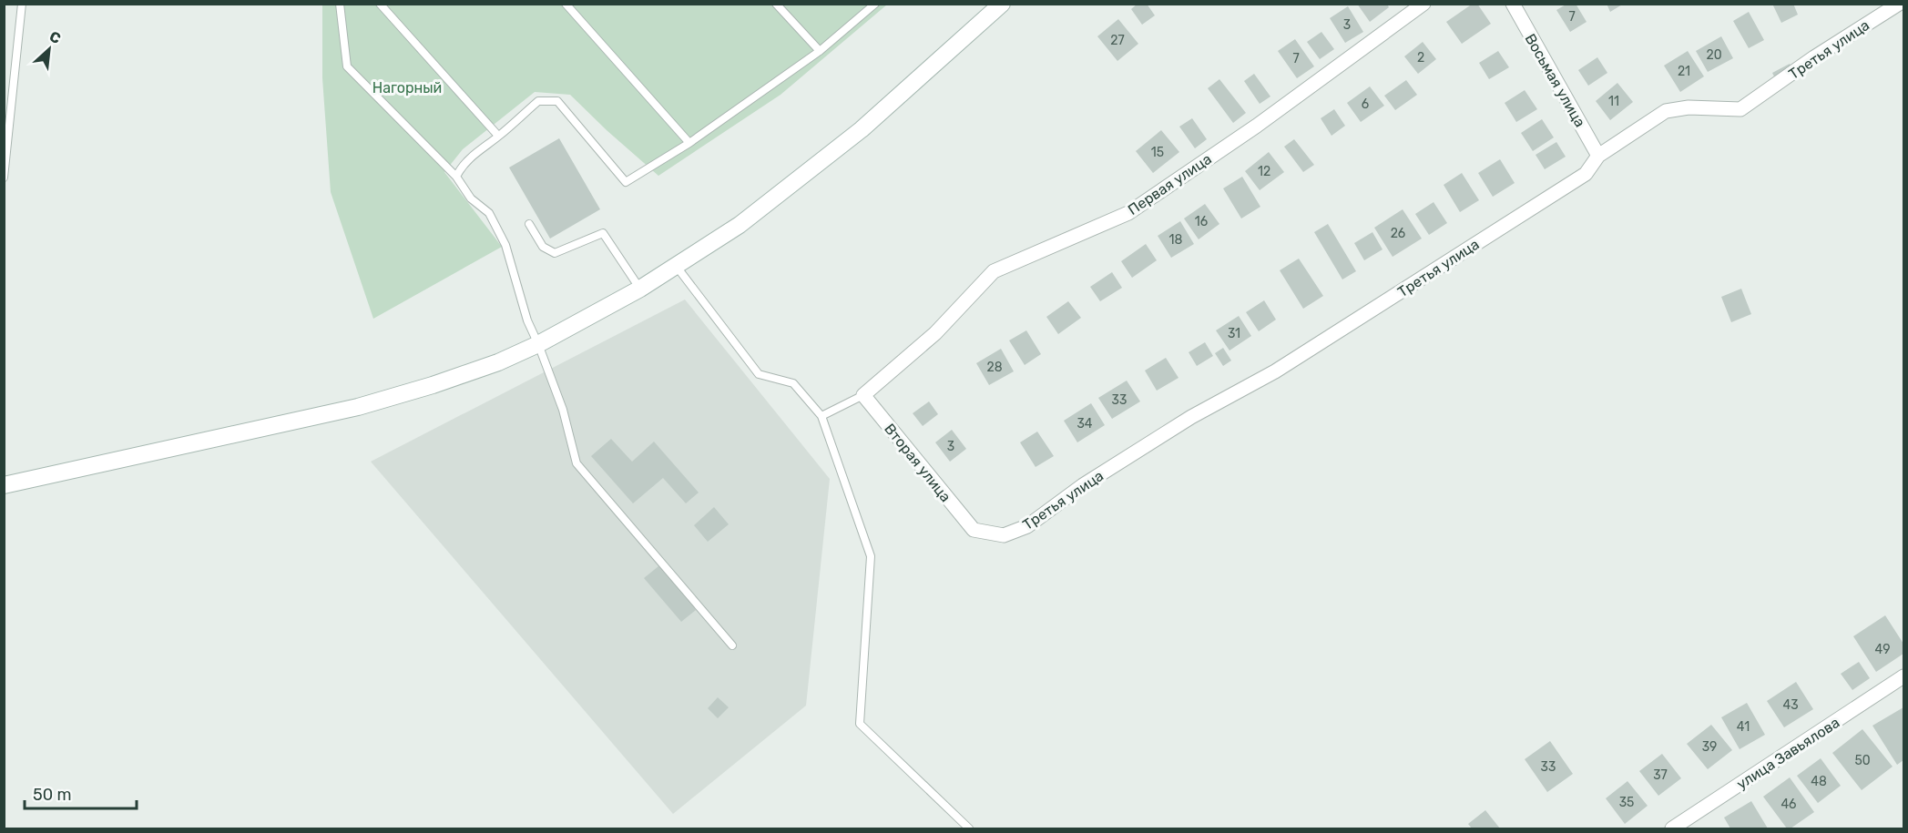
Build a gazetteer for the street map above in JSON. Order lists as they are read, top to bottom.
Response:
{
  "streets": {
    "street": [
      "Третья улица",
      "Восьмая улица",
      "Первая улица",
      "Вторая улица",
      "улица Завьялова"
    ]
  },
  "crossings": [
    ["Третья улица", "Восьмая улица"],
    ["Третья улица", "Вторая улица"],
    ["Первая улица", "Вторая улица"]
  ],
  "parks": ["Нагорный"],
  "house_numbers": [
    "7",
    "3",
    "27",
    "20",
    "2",
    "7",
    "21",
    "11",
    "6",
    "15",
    "12",
    "16",
    "26",
    "18",
    "31",
    "28",
    "33",
    "34",
    "3",
    "49",
    "43",
    "41",
    "39",
    "50",
    "33",
    "37",
    "48",
    "35",
    "46"
  ],
  "scale_bar": "50 m",
  "north": "top right"
}
